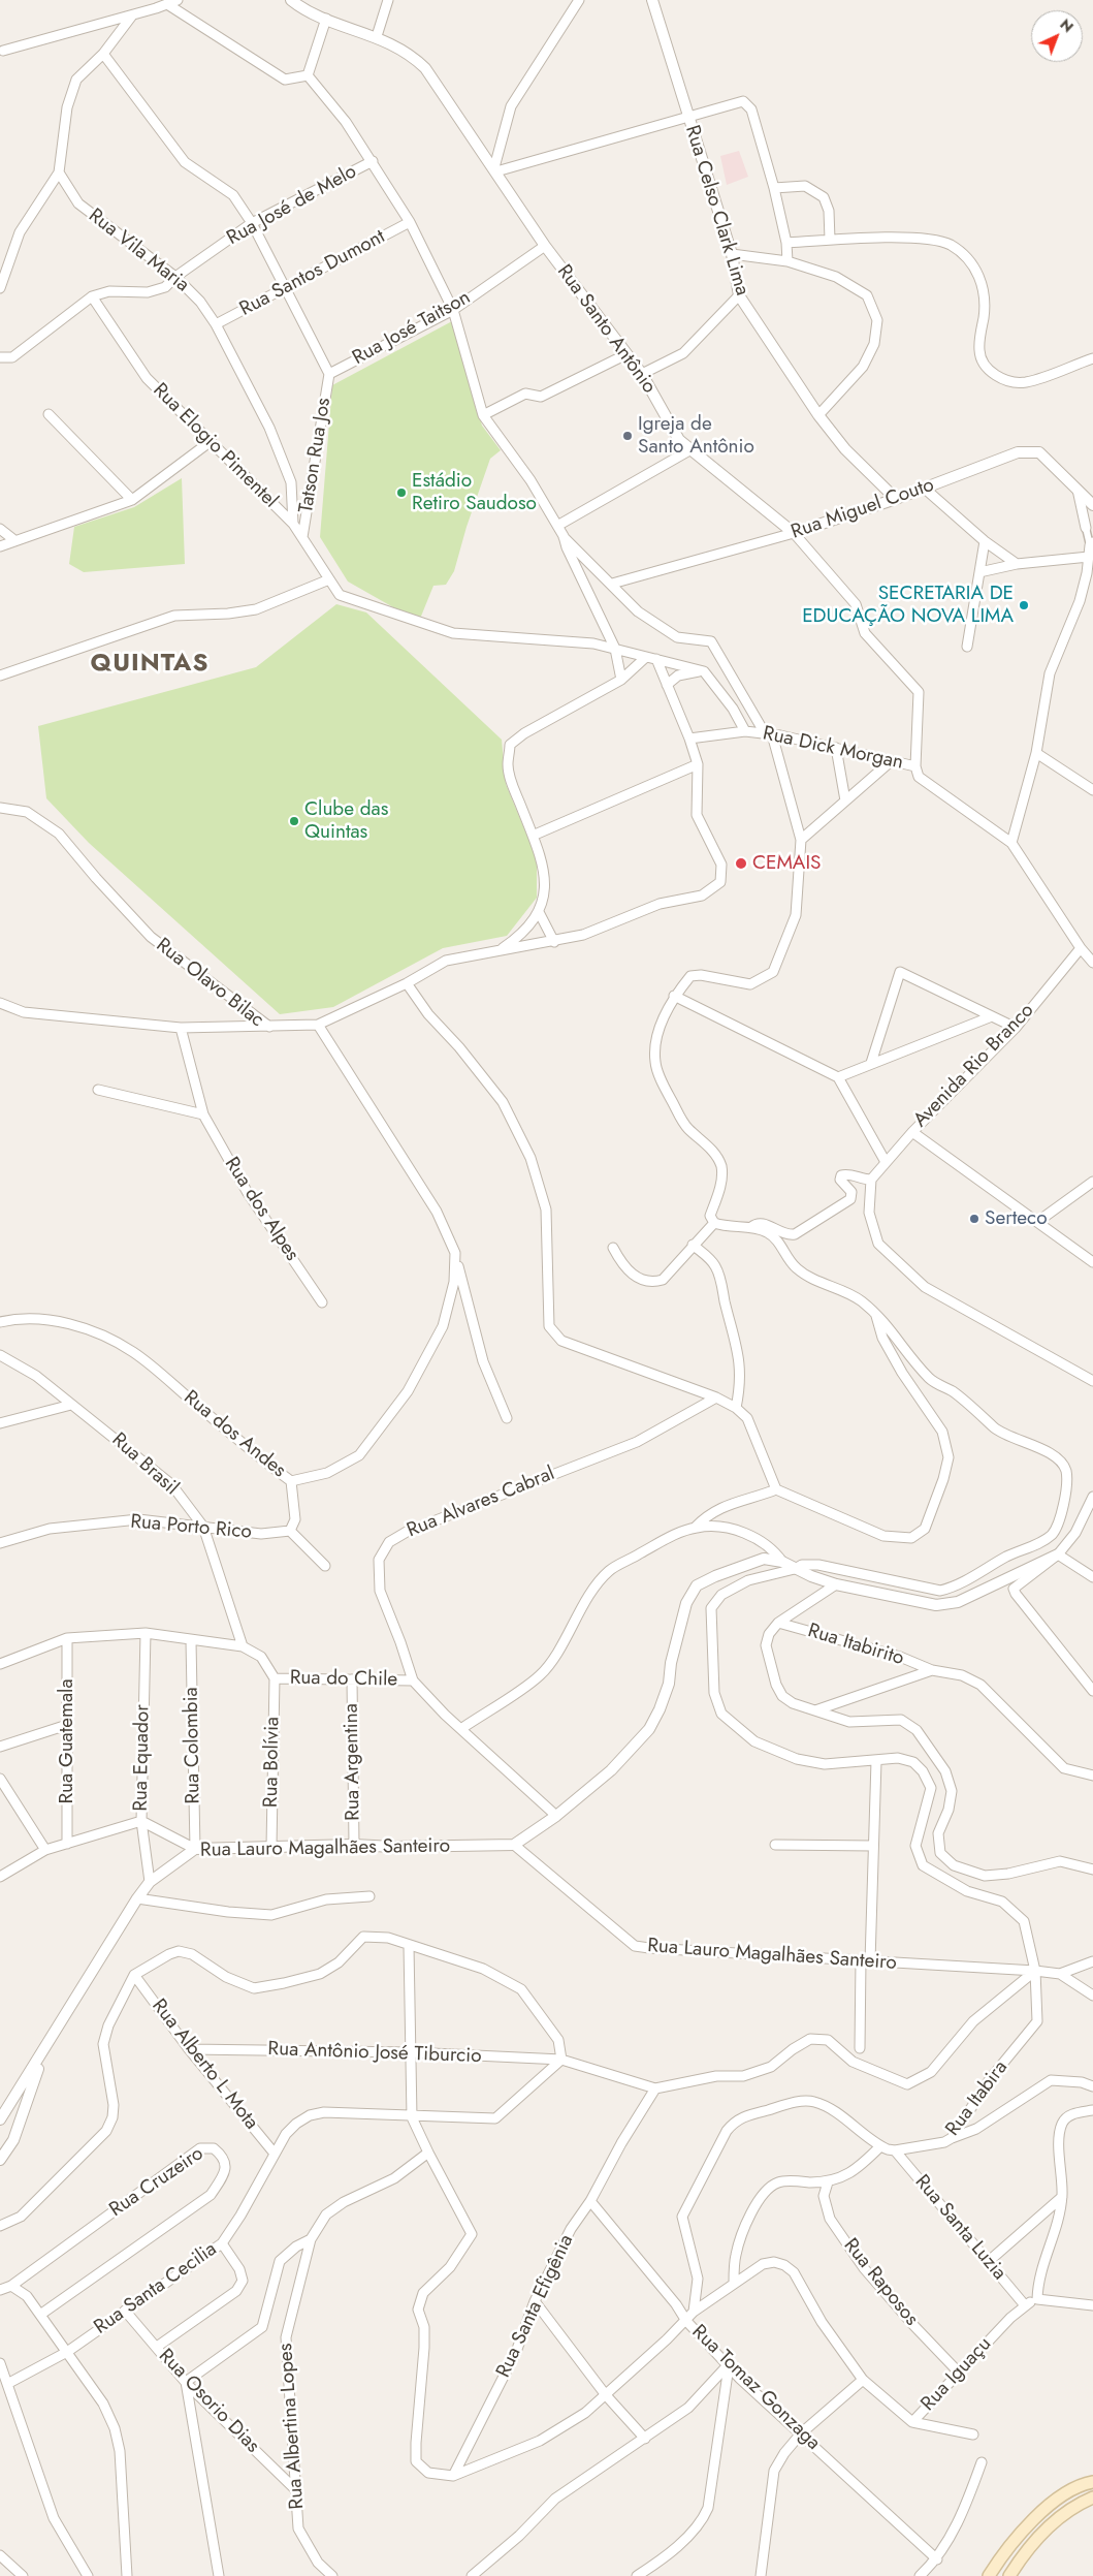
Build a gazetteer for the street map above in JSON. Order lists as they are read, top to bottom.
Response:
{
  "streets": {
    "street": [
      "Rua José de Melo",
      "Rua Celso Clark Lima",
      "Rua Vila Maria",
      "Rua Santos Dumont",
      "Rua José Taitson",
      "Rua Santo Antônio",
      "Rua Elogio Pimentel",
      "Tatson Rua Jos",
      "Rua Miguel Couto",
      "Rua Dick Morgan",
      "Rua Olavo Bilac",
      "Avenida Rio Branco",
      "Rua dos Alpes",
      "Rua dos Andes",
      "Rua Brasil",
      "Rua Alvares Cabral",
      "Rua Porto Rico",
      "Rua Itabirito",
      "Rua do Chile",
      "Rua Guatemala",
      "Rua Colombia",
      "Rua Equador",
      "Rua Bolívia",
      "Rua Argentina",
      "Rua Lauro Magalhães Santeiro",
      "Rua Antônio José Tiburcio",
      "Rua Alberto L Mota",
      "Rua Itabira",
      "Rua Cruzeiro",
      "Rua Santa Luzia",
      "Rua Raposos",
      "Rua Santa Cecilia",
      "Rua Santa Efigênia",
      "Rua Iguaçu",
      "Rua Tomaz Gonzaga",
      "Rua Osorio Dias",
      "Rua Albertina Lopes"
    ]
  },
  "crossings": [
    ["Rua José de Melo", "Rua Vila Maria"],
    ["Rua José de Melo", "Rua Elogio Pimentel"],
    ["Rua Celso Clark Lima", "Rua Miguel Couto"],
    ["Rua Vila Maria", "Rua Santos Dumont"],
    ["Rua Vila Maria", "Rua Elogio Pimentel"],
    ["Rua José Taitson", "Rua Santo Antônio"],
    ["Rua José Taitson", "Tatson Rua Jos"],
    ["Rua Santo Antônio", "Rua Miguel Couto"],
    ["Rua Santo Antônio", "Rua Dick Morgan"],
    ["Rua Elogio Pimentel", "Tatson Rua Jos"],
    ["Rua Olavo Bilac", "Rua dos Alpes"],
    ["Rua Brasil", "Rua Porto Rico"],
    ["Rua Alvares Cabral", "Rua do Chile"],
    ["Rua do Chile", "Rua Bolívia"],
    ["Rua do Chile", "Rua Argentina"],
    ["Rua Colombia", "Rua Lauro Magalhães Santeiro"],
    ["Rua Equador", "Rua Lauro Magalhães Santeiro"],
    ["Rua Bolívia", "Rua Lauro Magalhães Santeiro"],
    ["Rua Argentina", "Rua Lauro Magalhães Santeiro"],
    ["Rua Lauro Magalhães Santeiro", "Rua Itabira"],
    ["Rua Antônio José Tiburcio", "Rua Alberto L Mota"],
    ["Rua Antônio José Tiburcio", "Rua Santa Efigênia"],
    ["Rua Alberto L Mota", "Rua Santa Cecilia"],
    ["Rua Itabira", "Rua Santa Luzia"],
    ["Rua Itabira", "Rua Iguaçu"],
    ["Rua Santa Luzia", "Rua Iguaçu"],
    ["Rua Raposos", "Rua Iguaçu"],
    ["Rua Santa Cecilia", "Rua Osorio Dias"],
    ["Rua Santa Efigênia", "Rua Iguaçu"],
    ["Rua Santa Efigênia", "Rua Tomaz Gonzaga"],
    ["Rua Iguaçu", "Rua Tomaz Gonzaga"],
    ["Rua Osorio Dias", "Rua Albertina Lopes"]
  ],
  "districts": ["QUINTAS"],
  "places": [
    "Igreja de Santo Antônio",
    "Estádio Retiro Saudoso",
    "SECRETARIA DE EDUCAÇÃO NOVA LIMA",
    "Clube das Quintas",
    "CEMAIS",
    "Serteco"
  ],
  "north": "top right"
}
